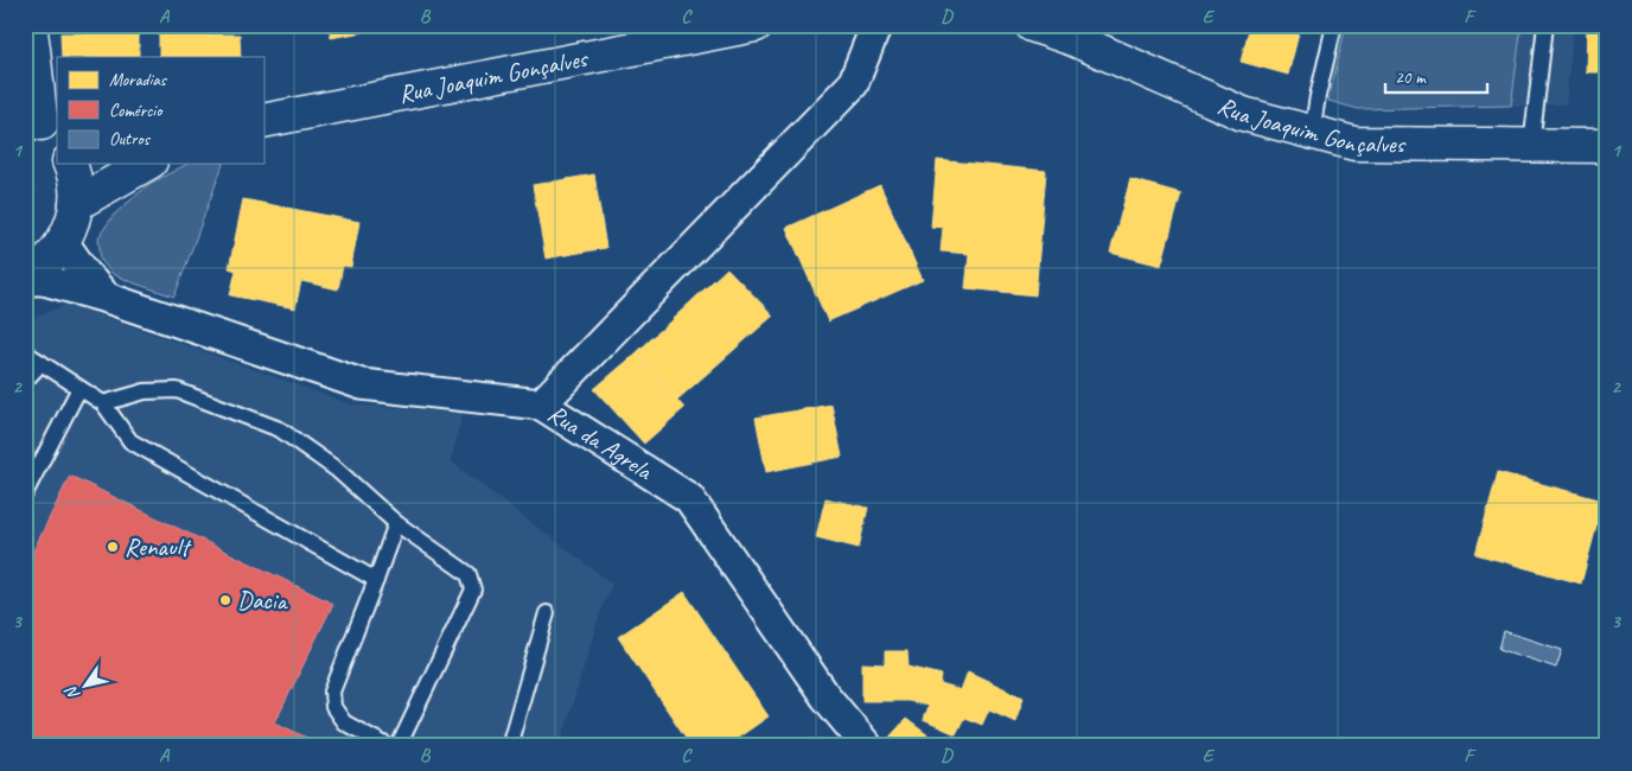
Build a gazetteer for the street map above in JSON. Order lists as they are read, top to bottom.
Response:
{
  "streets": {
    "main road": ["Rua Joaquim Gonçalves"],
    "street": ["Rua da Agrela"]
  },
  "places": ["Renault", "Dacia"],
  "legend": ["Moradias", "Comércio", "Outros"],
  "scale_bar": "20 m",
  "north": "bottom left",
  "grid": {
    "columns": [
      "A",
      "B",
      "C",
      "D",
      "E",
      "F"
    ],
    "rows": ["1", "2", "3"]
  }
}
